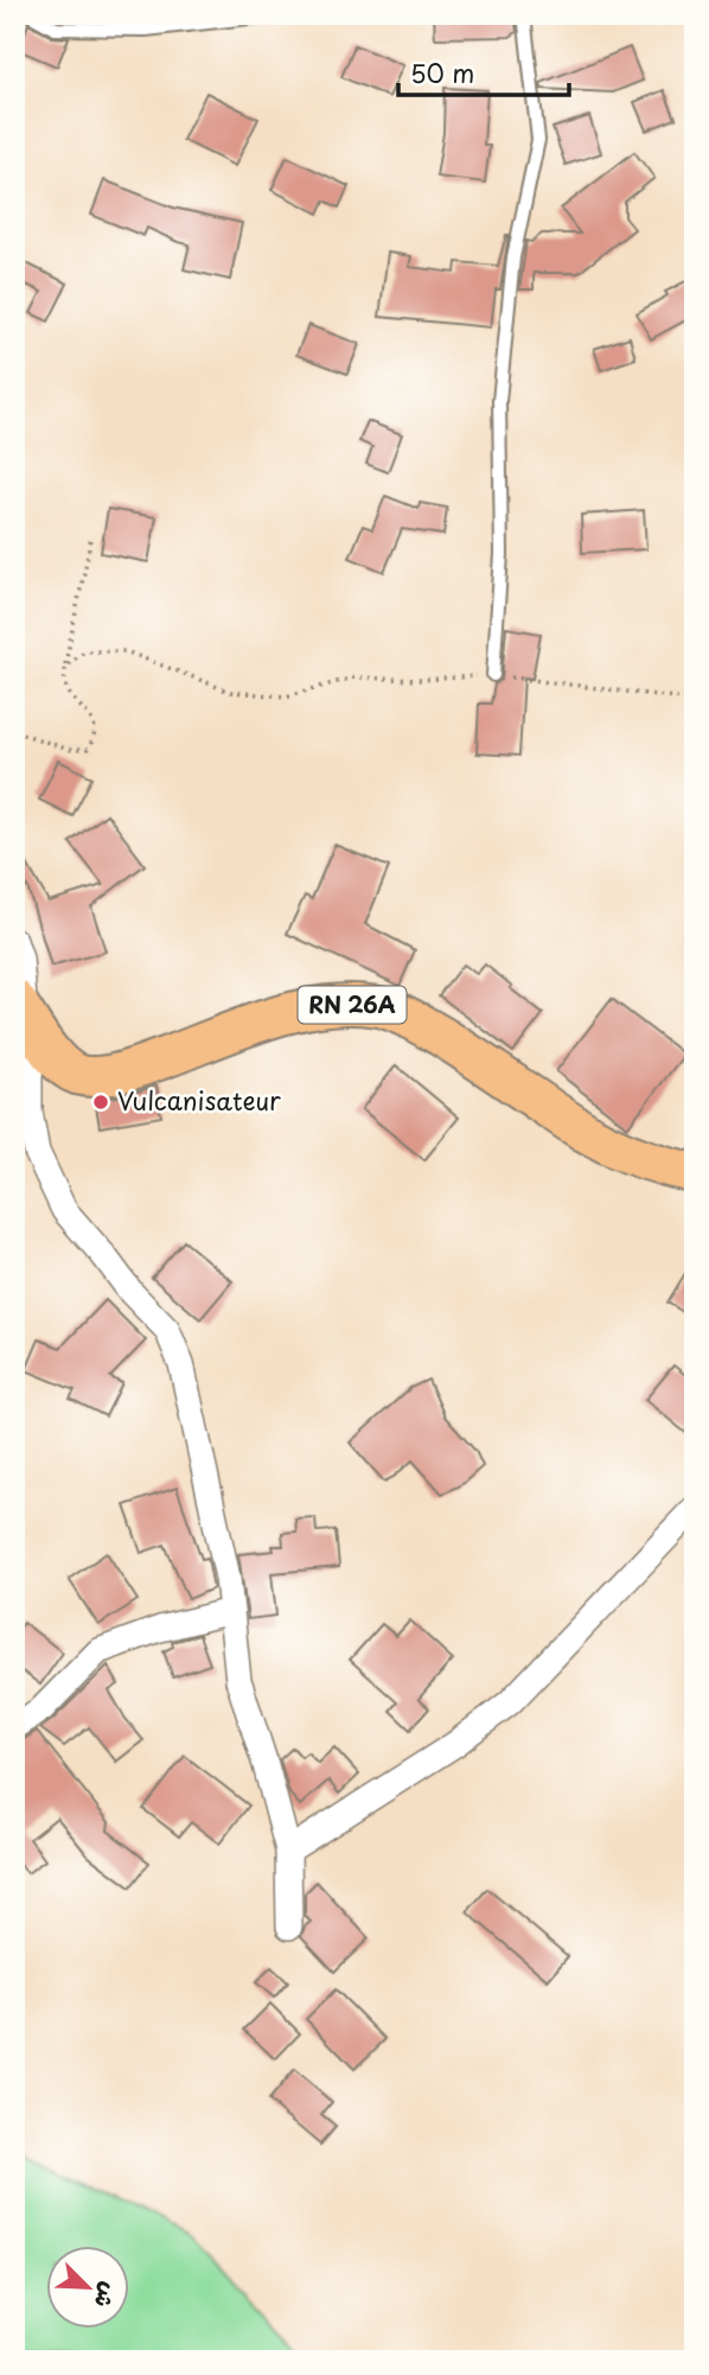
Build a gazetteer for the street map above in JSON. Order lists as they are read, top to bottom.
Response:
{
  "streets": {
    "main road": ["RN 26A"]
  },
  "places": ["Vulcanisateur"],
  "scale_bar": "50 m",
  "north": "bottom right"
}
